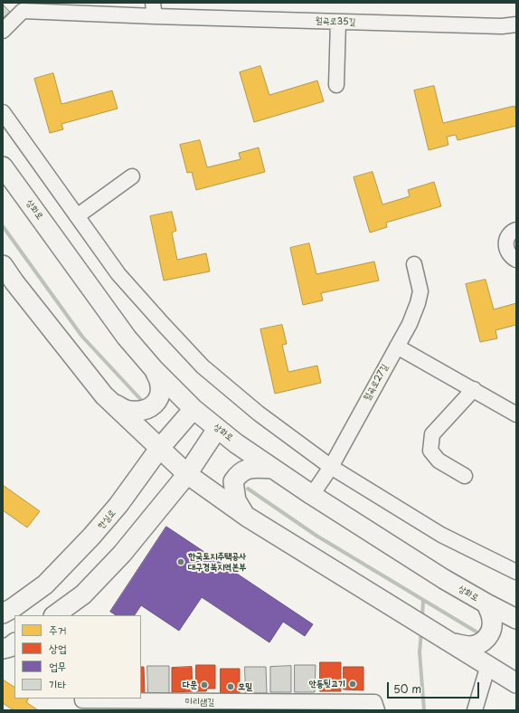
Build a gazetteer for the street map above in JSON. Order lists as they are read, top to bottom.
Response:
{
  "streets": {
    "main road": ["상화로", "한실로"],
    "street": ["월곡로35길", "월곡로27길", "미리샘길"]
  },
  "crossings": [
    ["상화로", "월곡로27길"],
    ["상화로", "한실로"]
  ],
  "places": [
    "한국토지주택공사 대구경북지역본부",
    "안동뒷고기",
    "다문",
    "모밀"
  ],
  "legend": [
    "주거",
    "상업",
    "업무",
    "기타"
  ],
  "scale_bar": "50 m"
}
